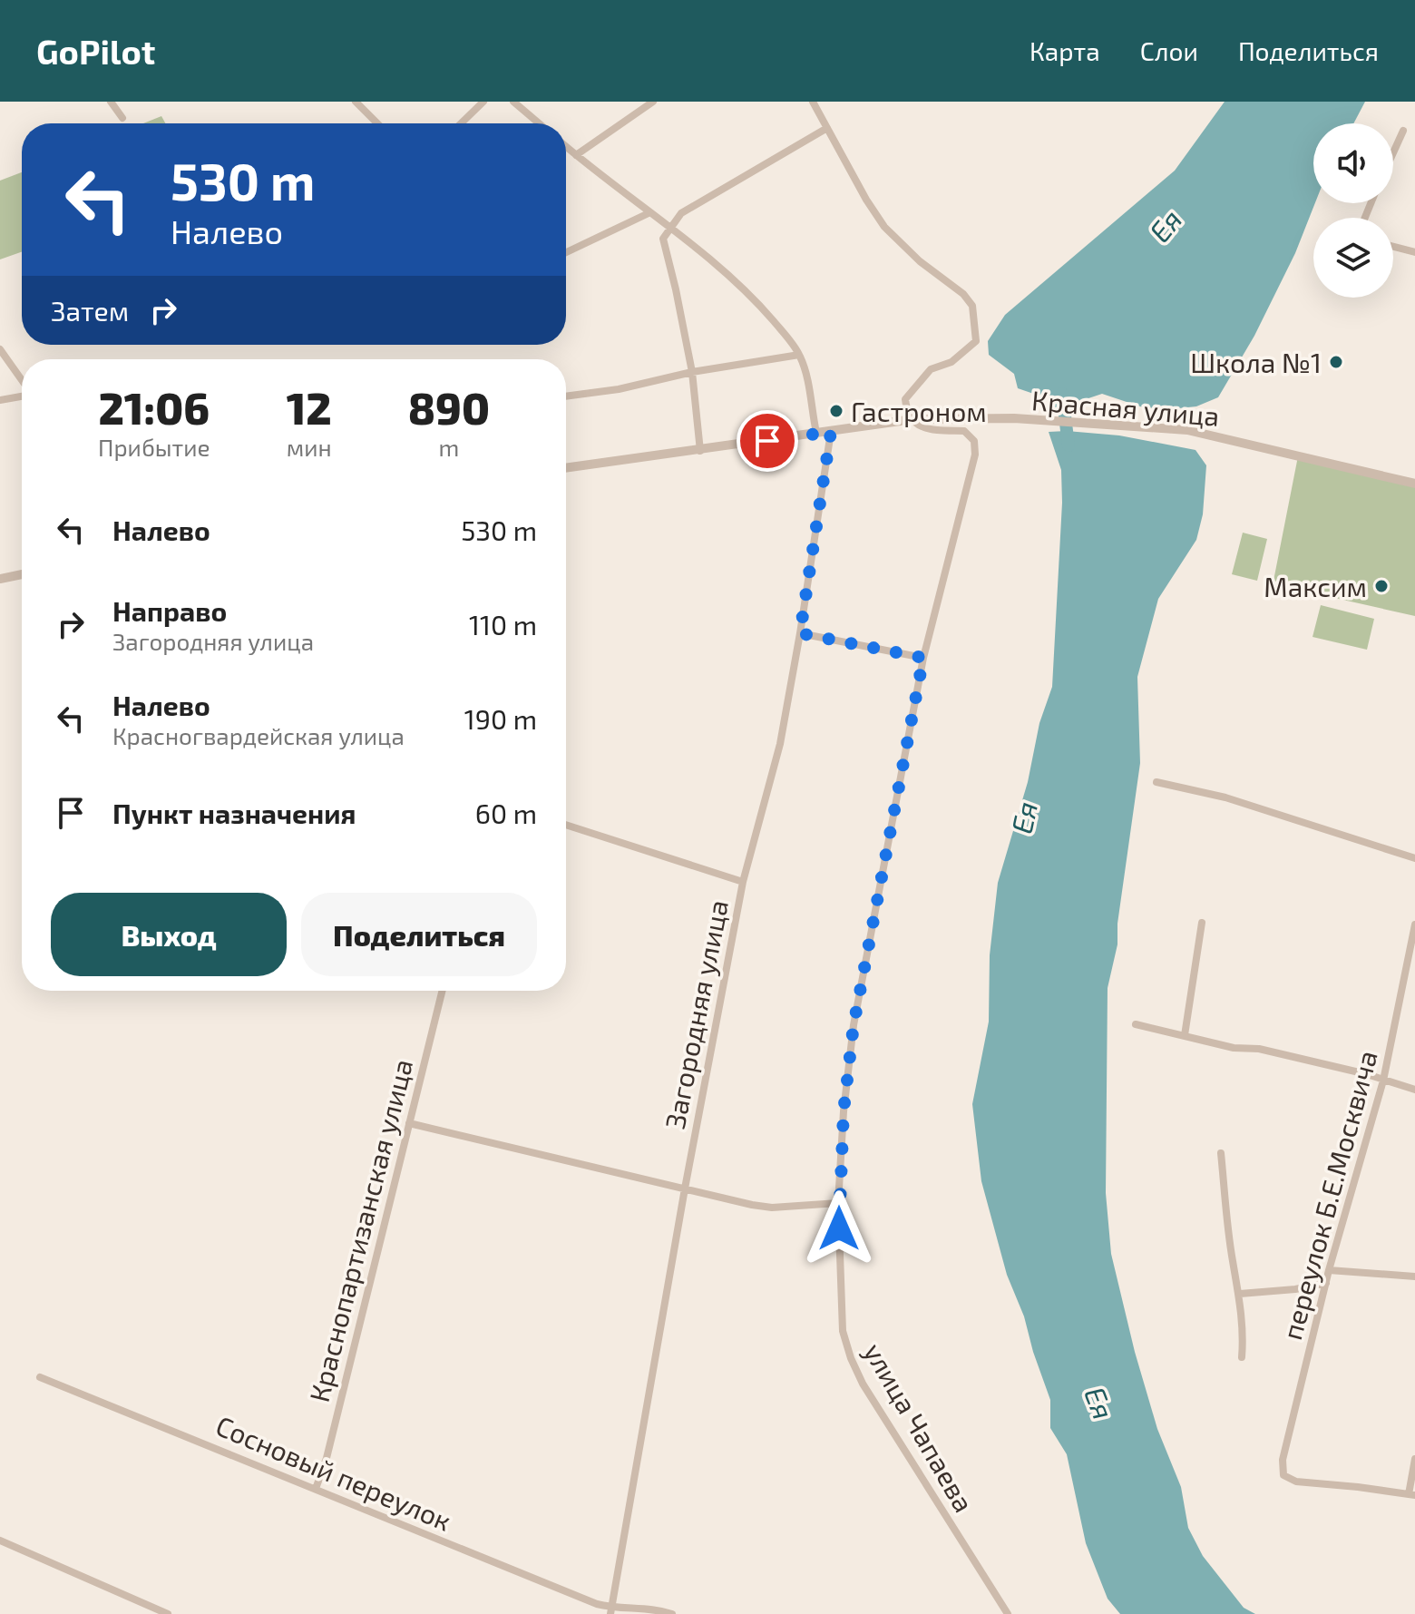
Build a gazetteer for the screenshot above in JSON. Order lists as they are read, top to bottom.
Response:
{
  "streets": {
    "street": [
      "Красная улица",
      "Загородняя улица",
      "переулок Б.Е.Москвича",
      "Краснопартизанская улица",
      "улица Чапаева",
      "Сосновый переулок"
    ]
  },
  "crossings": [
    ["Красная улица", "Загородняя улица"],
    ["Красная улица", "улица Чапаева"],
    ["Загородняя улица", "Сосновый переулок"],
    ["Краснопартизанская улица", "Сосновый переулок"]
  ],
  "water": ["Ея"],
  "places": ["Школа №1", "Гастроном", "Максим"],
  "page": {
    "header": "GoPilot",
    "nav": ["Карта", "Слои", "Поделиться"],
    "turn": ["530 m", "Налево"],
    "then": "Затем",
    "eta": [
      "21:06",
      "Прибытие",
      "12",
      "мин",
      "890",
      "m"
    ],
    "list": [
      {
        "name": "Налево",
        "value": "530 m"
      },
      {
        "name": "Направо",
        "note": "Загородняя улица",
        "value": "110 m"
      },
      {
        "name": "Налево",
        "note": "Красногвардейская улица",
        "value": "190 m"
      },
      {
        "name": "Пункт назначения",
        "value": "60 m"
      }
    ],
    "buttons": ["Выход", "Поделиться"]
  }
}
